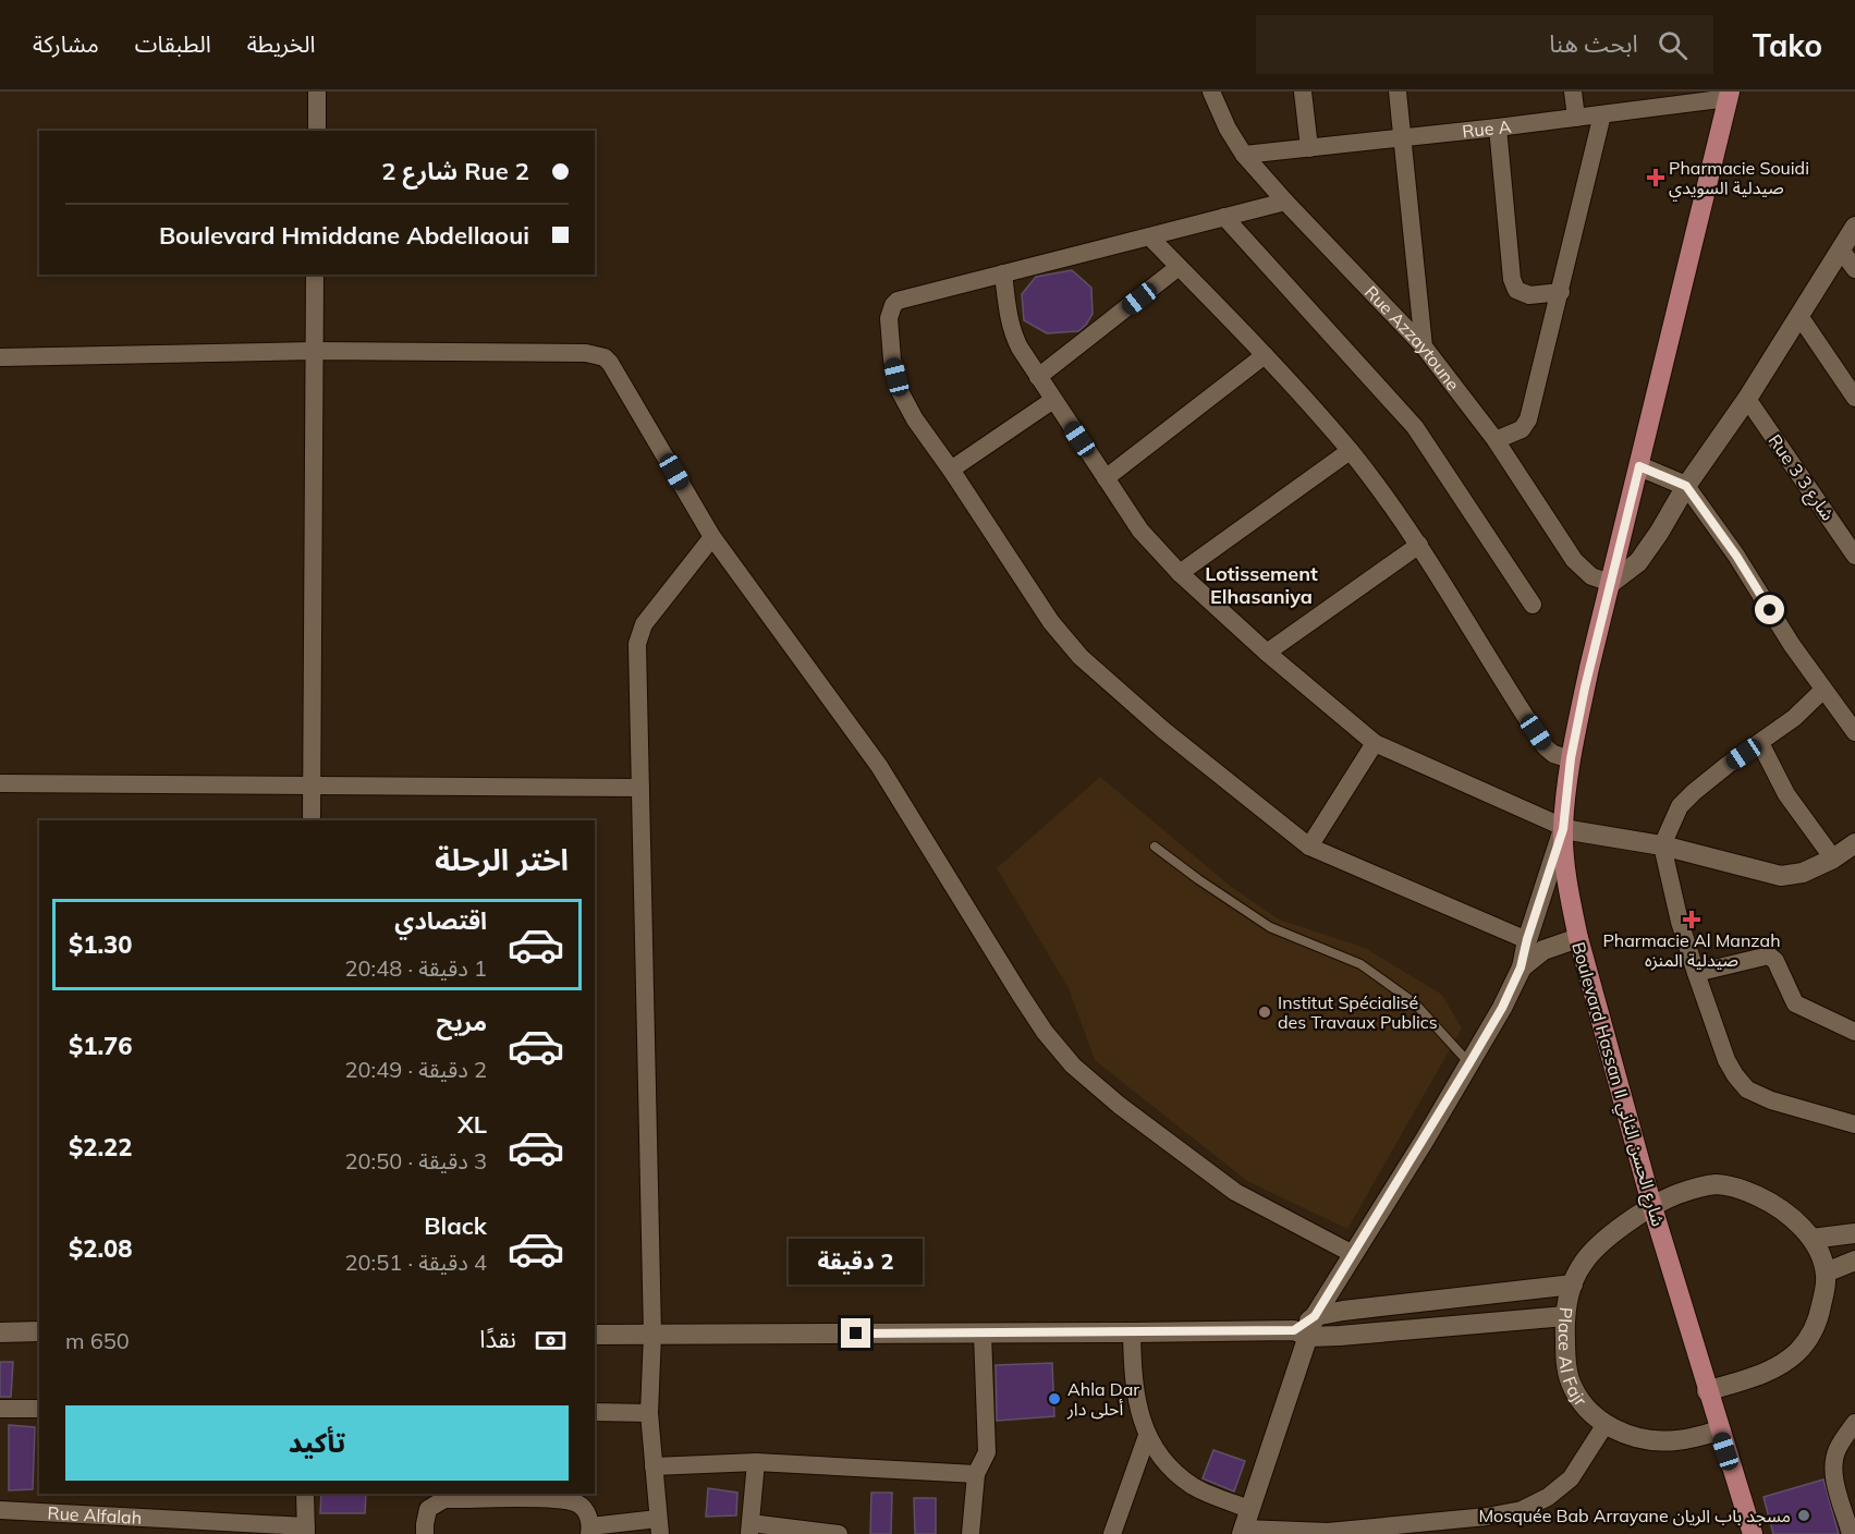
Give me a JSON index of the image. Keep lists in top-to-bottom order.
{
  "streets": {
    "main road": ["Boulevard Hassan II شارع الحسن الثاني"],
    "street": [
      "Rue A",
      "Rue Azzaytoune",
      "Rue 3 شارع 3",
      "Place Al Fajr",
      "Rue Alfalah"
    ]
  },
  "crossings": [
    ["Rue A", "Rue Azzaytoune"],
    ["Rue A", "Boulevard Hassan II شارع الحسن الثاني"],
    ["Rue Azzaytoune", "Boulevard Hassan II شارع الحسن الثاني"],
    ["Boulevard Hassan II شارع الحسن الثاني", "Place Al Fajr"]
  ],
  "districts": ["Lotissement Elhasaniya"],
  "places": {
    "health": ["Pharmacie Souidi صيدلية السويدي", "Pharmacie Al Manzah صيدلية المنزه"],
    "other": ["Institut Spécialisé des Travaux Publics", "Ahla Dar أحلى دار", "Mosquée Bab Arrayane مسجد باب الريان"]
  },
  "page": {
    "header": "Tako",
    "search": "ابحث هنا",
    "nav": ["الخريطة", "الطبقات", "مشاركة"],
    "banner": ["Rue 2 شارع 2", "Boulevard Hmiddane Abdellaoui"],
    "heading": "اختر الرحلة",
    "list": [
      {
        "name": "اقتصادي",
        "note": "1 دقيقة · 20:48",
        "value": "$1.30"
      },
      {
        "name": "مريح",
        "note": "2 دقيقة · 20:49",
        "value": "$1.76"
      },
      {
        "name": "XL",
        "note": "3 دقيقة · 20:50",
        "value": "$2.22"
      },
      {
        "name": "Black",
        "note": "4 دقيقة · 20:51",
        "value": "$2.08"
      }
    ],
    "bubble": "2 دقيقة",
    "pay": ["نقدًا", "650 m"],
    "buttons": "تأكيد"
  }
}
